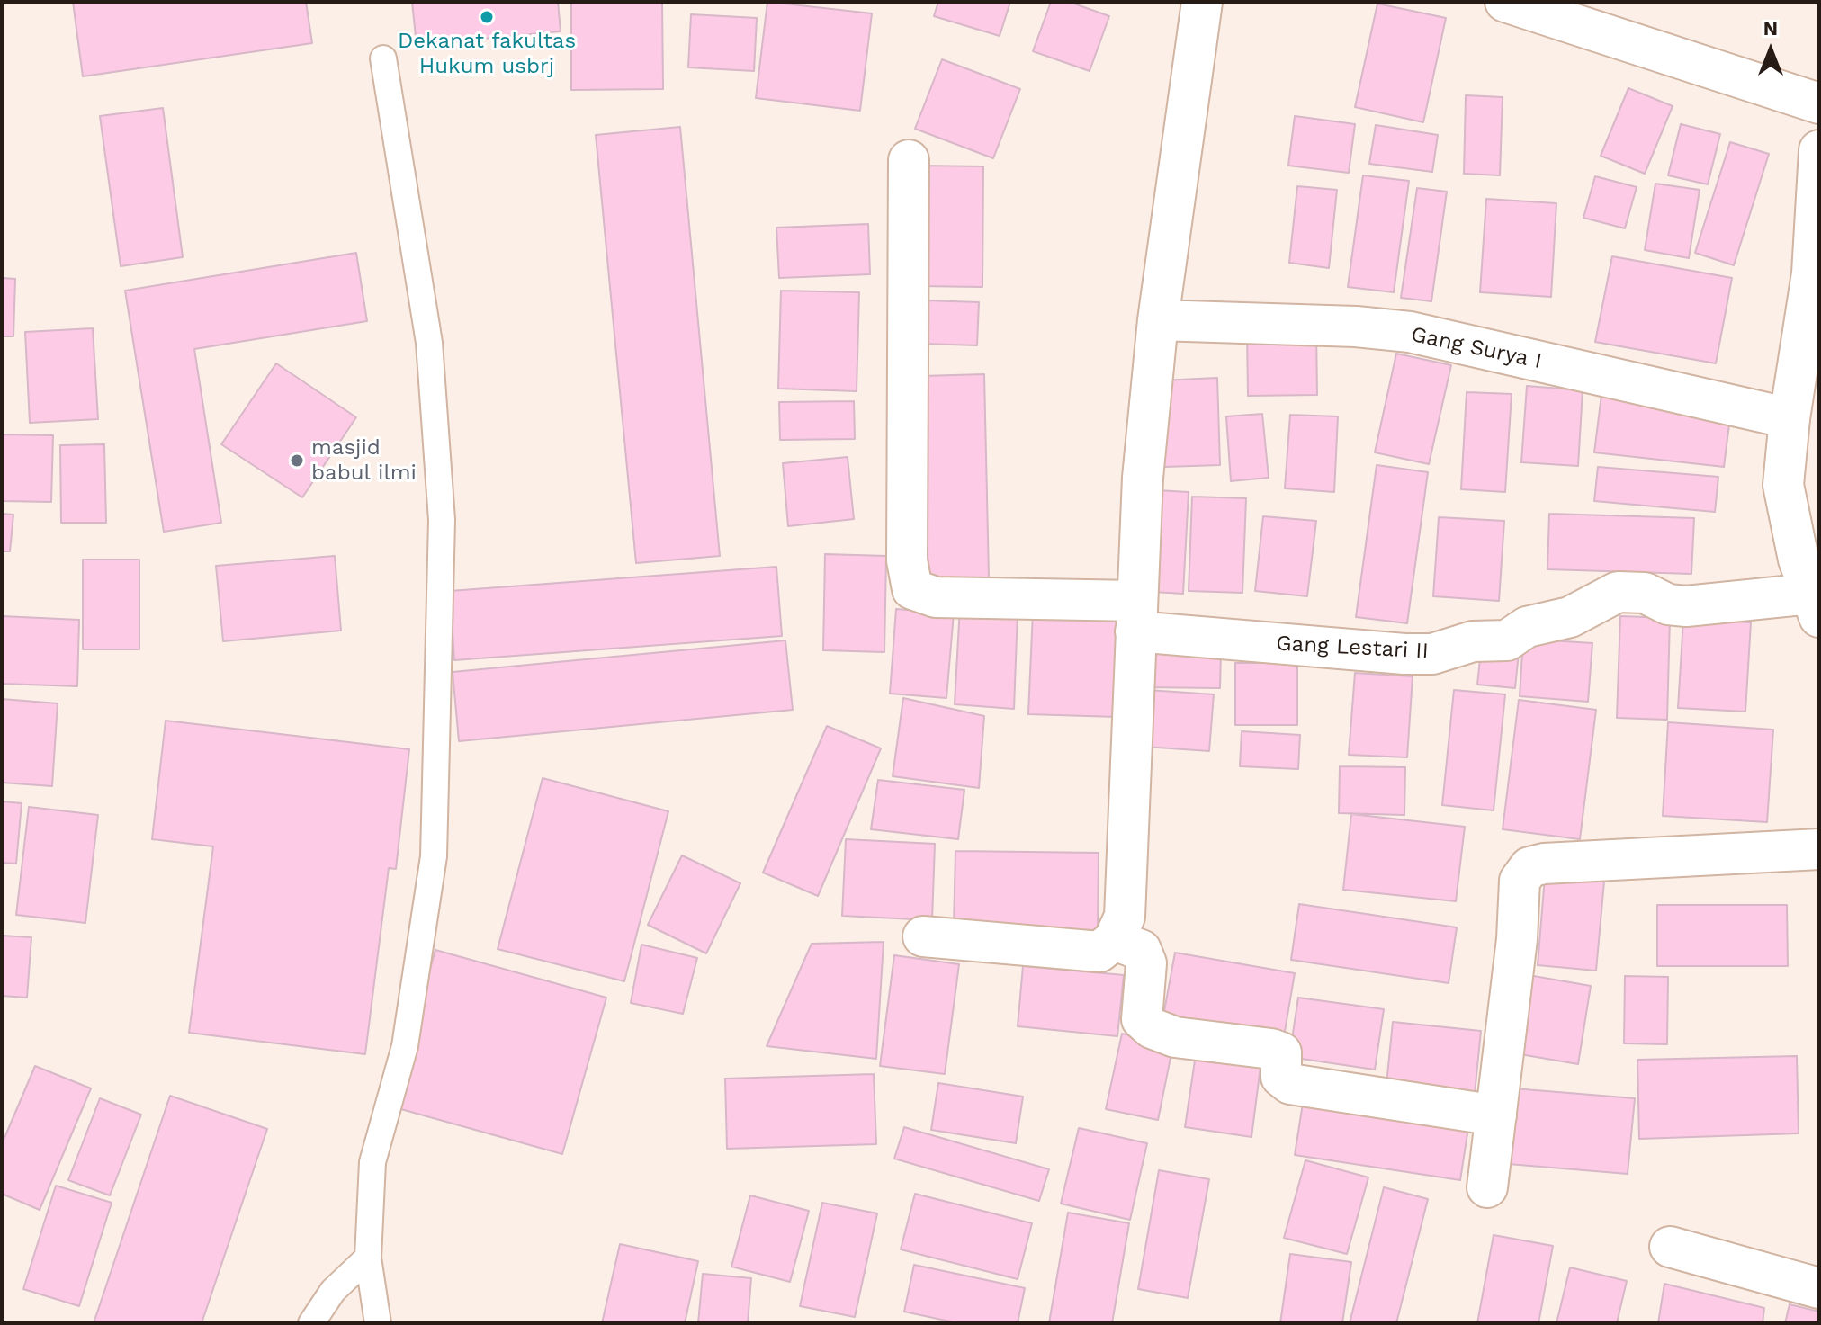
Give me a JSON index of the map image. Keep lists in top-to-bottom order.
{
  "streets": {
    "street": ["Gang Surya I", "Gang Lestari II"]
  },
  "places": ["Dekanat fakultas Hukum usbrj", "masjid babul ilmi"],
  "north": "top"
}
